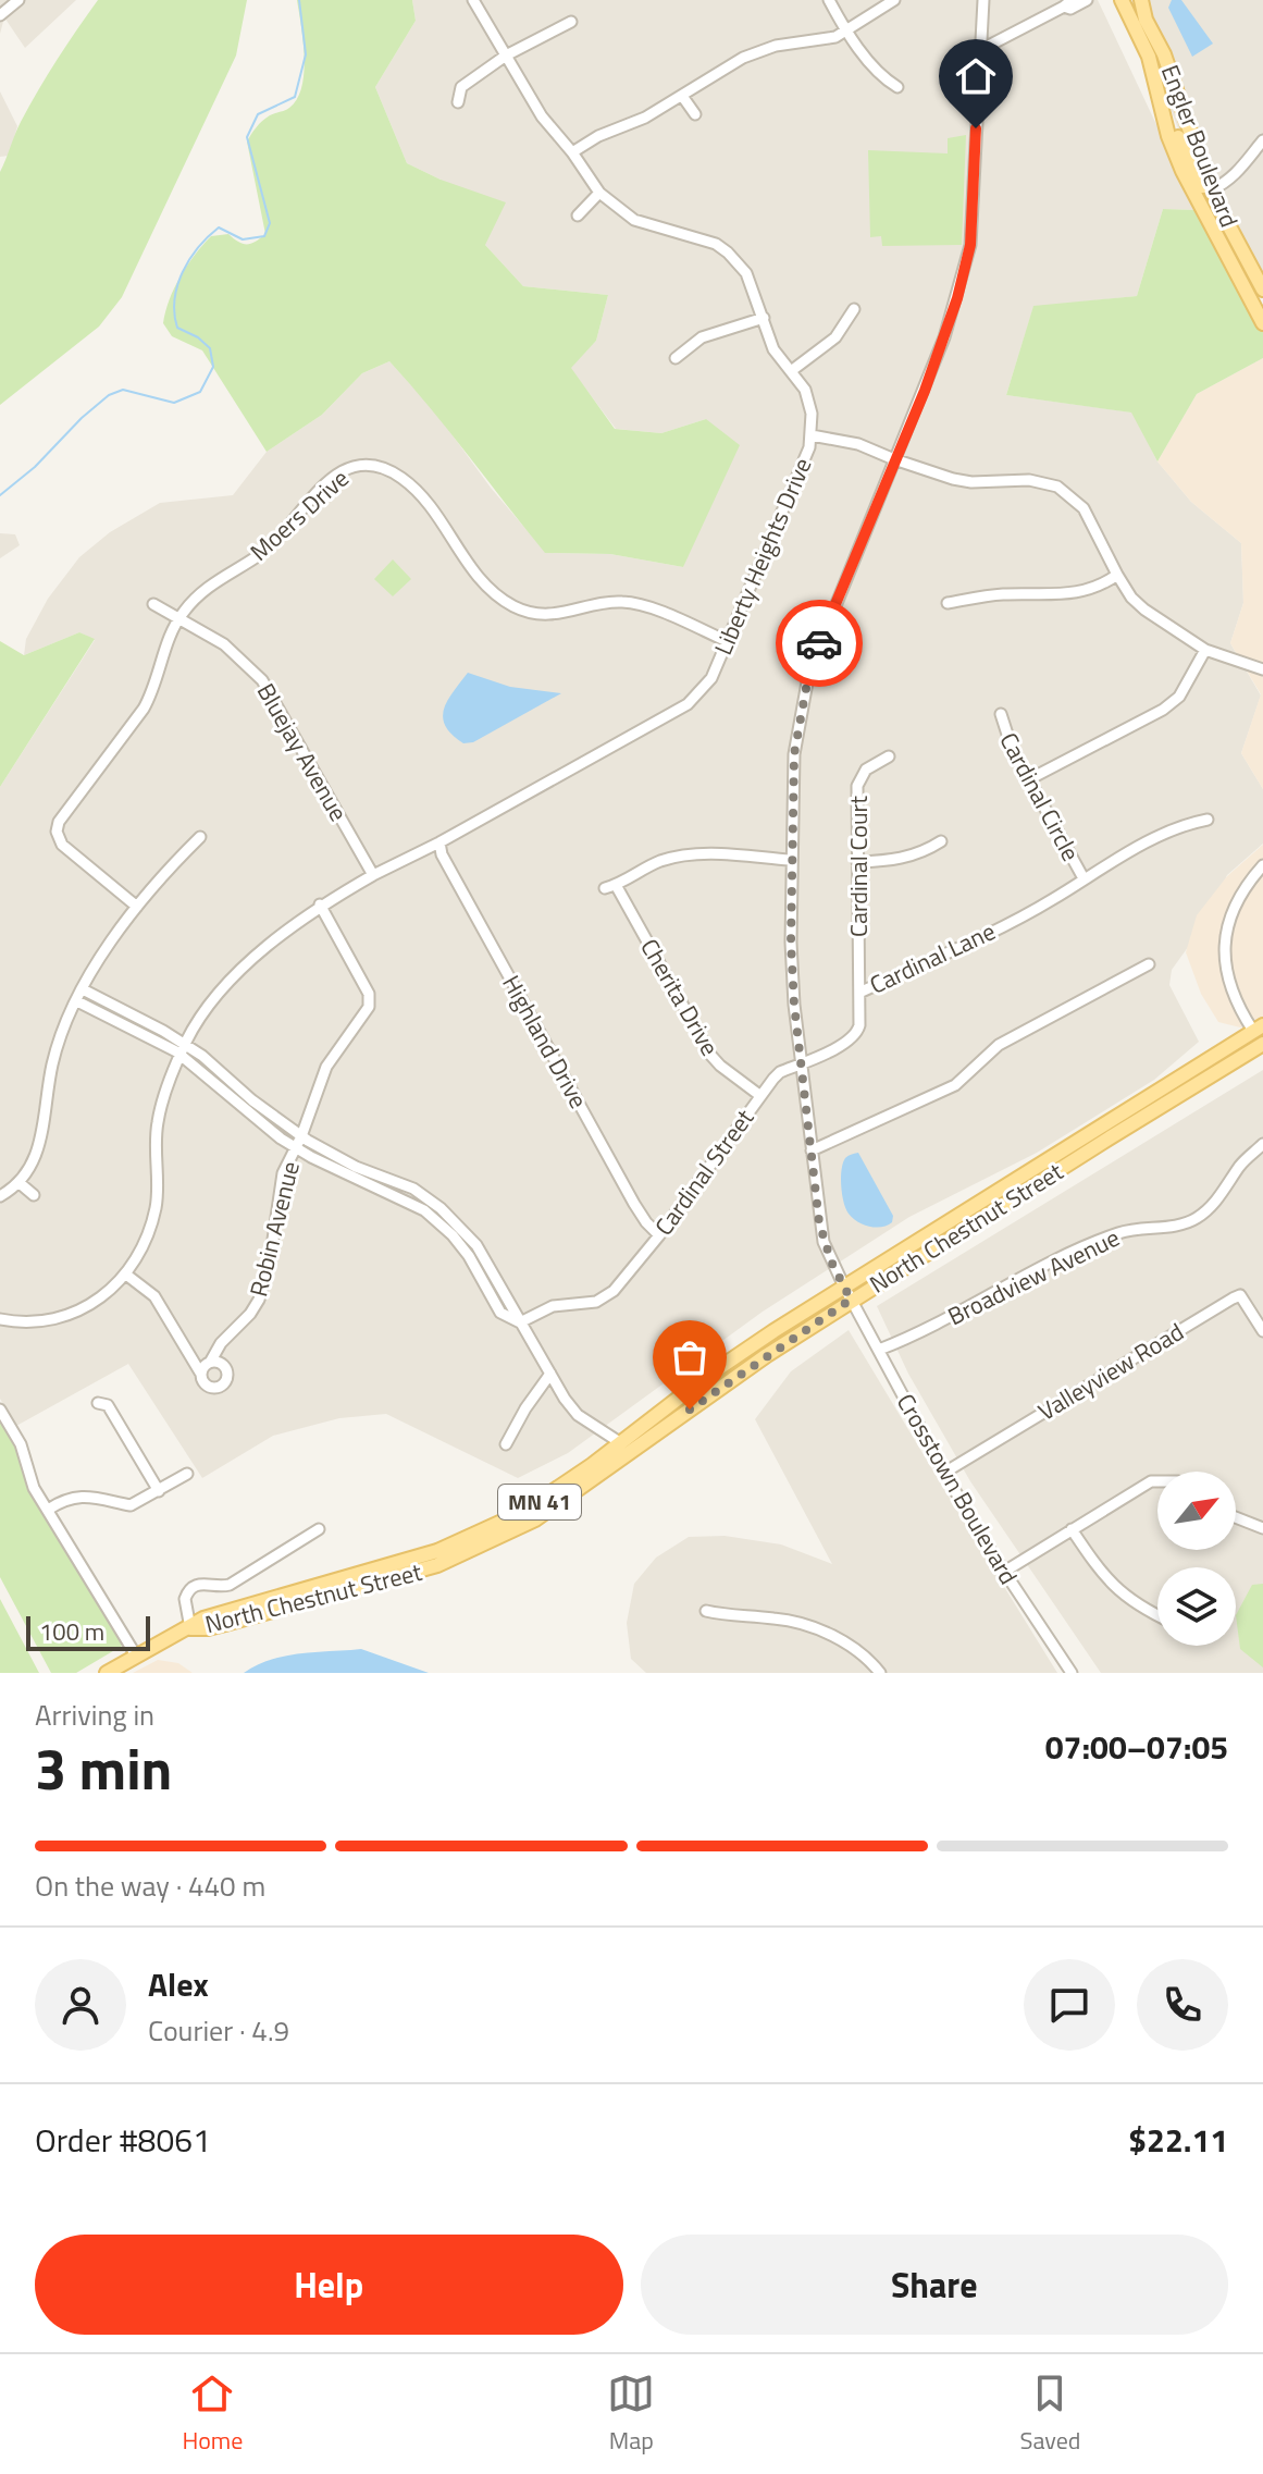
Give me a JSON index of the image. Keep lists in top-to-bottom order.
{
  "streets": {
    "main road": ["Engler Boulevard", "North Chestnut Street", "MN 41"],
    "street": [
      "Moers Drive",
      "Liberty Heights Drive",
      "Bluejay Avenue",
      "Cardinal Circle",
      "Cardinal Court",
      "Cardinal Lane",
      "Cherita Drive",
      "Highland Drive",
      "Cardinal Street",
      "Robin Avenue",
      "Broadview Avenue",
      "Valleyview Road",
      "Crosstown Boulevard"
    ]
  },
  "crossings": [
    ["Moers Drive", "Liberty Heights Drive"],
    ["Moers Drive", "Bluejay Avenue"],
    ["Liberty Heights Drive", "Highland Drive"],
    ["Cardinal Circle", "Cardinal Lane"],
    ["Cardinal Court", "Cardinal Lane"],
    ["Cardinal Lane", "Cardinal Street"],
    ["Cardinal Lane", "Crosstown Boulevard"],
    ["Cherita Drive", "Cardinal Street"],
    ["Cherita Drive", "Crosstown Boulevard"],
    ["Highland Drive", "Cardinal Street"],
    ["Cardinal Street", "Crosstown Boulevard"],
    ["North Chestnut Street", "Crosstown Boulevard"],
    ["North Chestnut Street", "MN 41"],
    ["Broadview Avenue", "Crosstown Boulevard"],
    ["Valleyview Road", "Crosstown Boulevard"]
  ],
  "scale_bar": "100 m",
  "north": "top right",
  "page": {
    "scale": "100 m",
    "heading": ["3 min", "Arriving in", "07:00–07:05"],
    "panel": [
      "Alex",
      "Courier · 4.9",
      "Order #8061",
      "$22.11"
    ],
    "bar": "On the way · 440 m",
    "buttons": ["Help", "Share"],
    "tabs": ["Home", "Map", "Saved"]
  }
}
